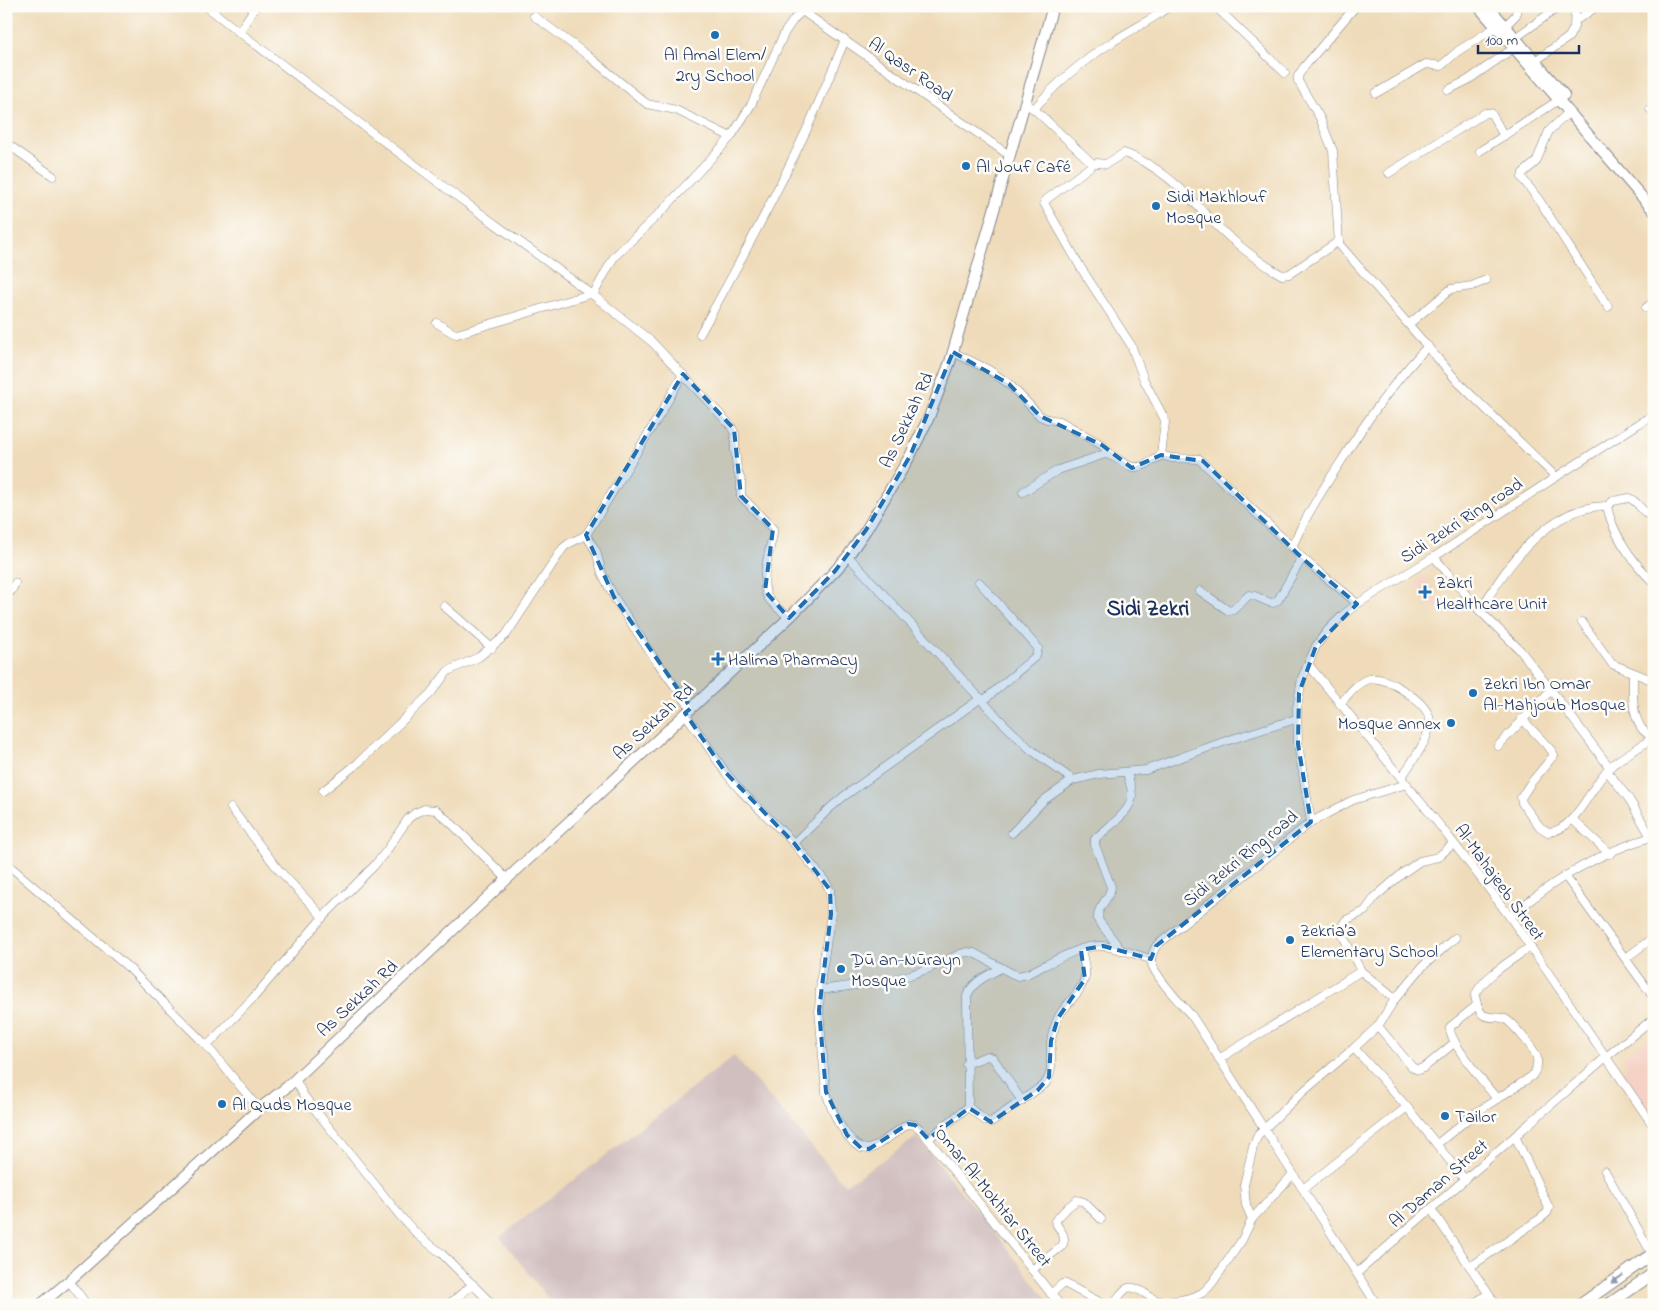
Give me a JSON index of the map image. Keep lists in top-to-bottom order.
{
  "streets": {
    "main road": ["As Sekkah Rd"],
    "street": [
      "Al Qasr Road",
      "Sidi Zekri Ring road",
      "Al-Mahajeeb Street",
      "Al Daman Street",
      "‘Omar Al-Mokhtar Street"
    ]
  },
  "crossings": [
    ["Al Qasr Road", "As Sekkah Rd"],
    ["As Sekkah Rd", "‘Omar Al-Mokhtar Street"],
    ["Sidi Zekri Ring road", "Al-Mahajeeb Street"],
    ["Al-Mahajeeb Street", "Al Daman Street"]
  ],
  "districts": ["Sidi Zekri"],
  "places": {
    "other": [
      "Al Amal Elem/ 2ry School",
      "Al Jouf Café",
      "Sidi Makhlouf Mosque",
      "Zekri Ibn Omar Al-Mahjoub Mosque",
      "Mosque annex",
      "Zekria’a Elementary School",
      "Ḏū an-Nūrayn Mosque",
      "Al Quds Mosque",
      "Tailor"
    ],
    "health": ["Zakri Healthcare Unit", "Halima Pharmacy"]
  },
  "scale_bar": "100 m"
}
